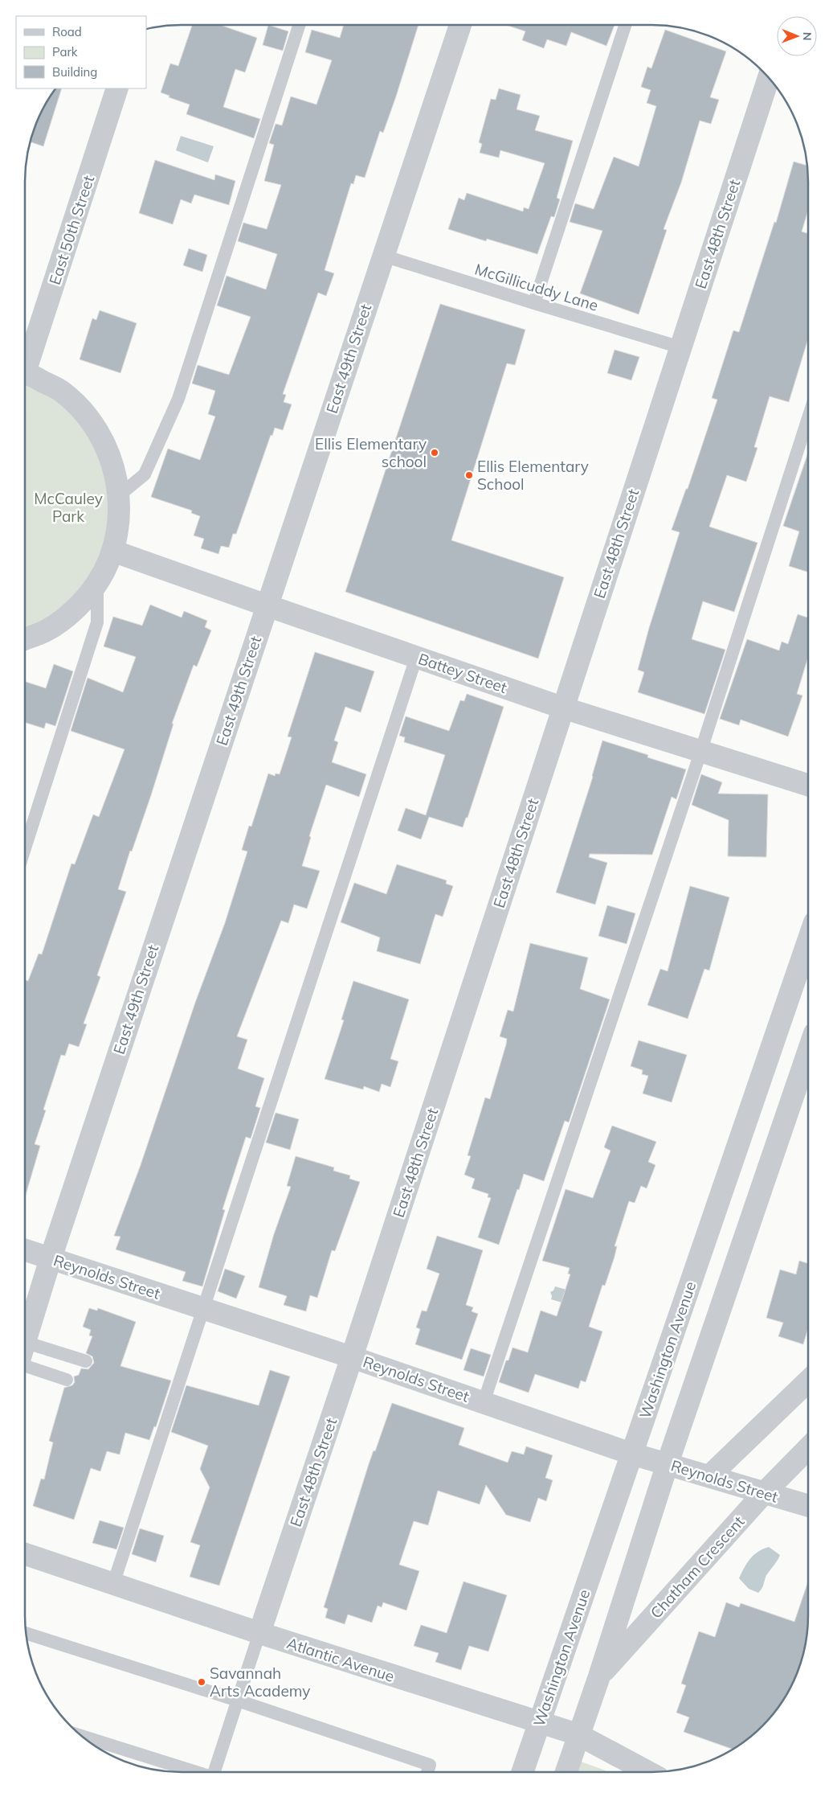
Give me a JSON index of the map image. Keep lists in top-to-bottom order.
{
  "streets": {
    "street": [
      "East 50th Street",
      "East 48th Street",
      "East 49th Street",
      "Battey Street",
      "Reynolds Street",
      "Washington Avenue",
      "Chatham Crescent",
      "Atlantic Avenue"
    ],
    "lane": ["McGillicuddy Lane"]
  },
  "crossings": [
    ["East 48th Street", "McGillicuddy Lane"],
    ["East 48th Street", "Battey Street"],
    ["East 48th Street", "Reynolds Street"],
    ["East 48th Street", "Atlantic Avenue"],
    ["McGillicuddy Lane", "East 49th Street"],
    ["East 49th Street", "Battey Street"],
    ["East 49th Street", "Reynolds Street"],
    ["Reynolds Street", "Washington Avenue"],
    ["Reynolds Street", "Chatham Crescent"],
    ["Washington Avenue", "Atlantic Avenue"]
  ],
  "parks": ["McCauley Park"],
  "places": ["Ellis Elementary school", "Ellis Elementary School", "Savannah Arts Academy"],
  "legend": ["Road", "Park", "Building"],
  "north": "right"
}
